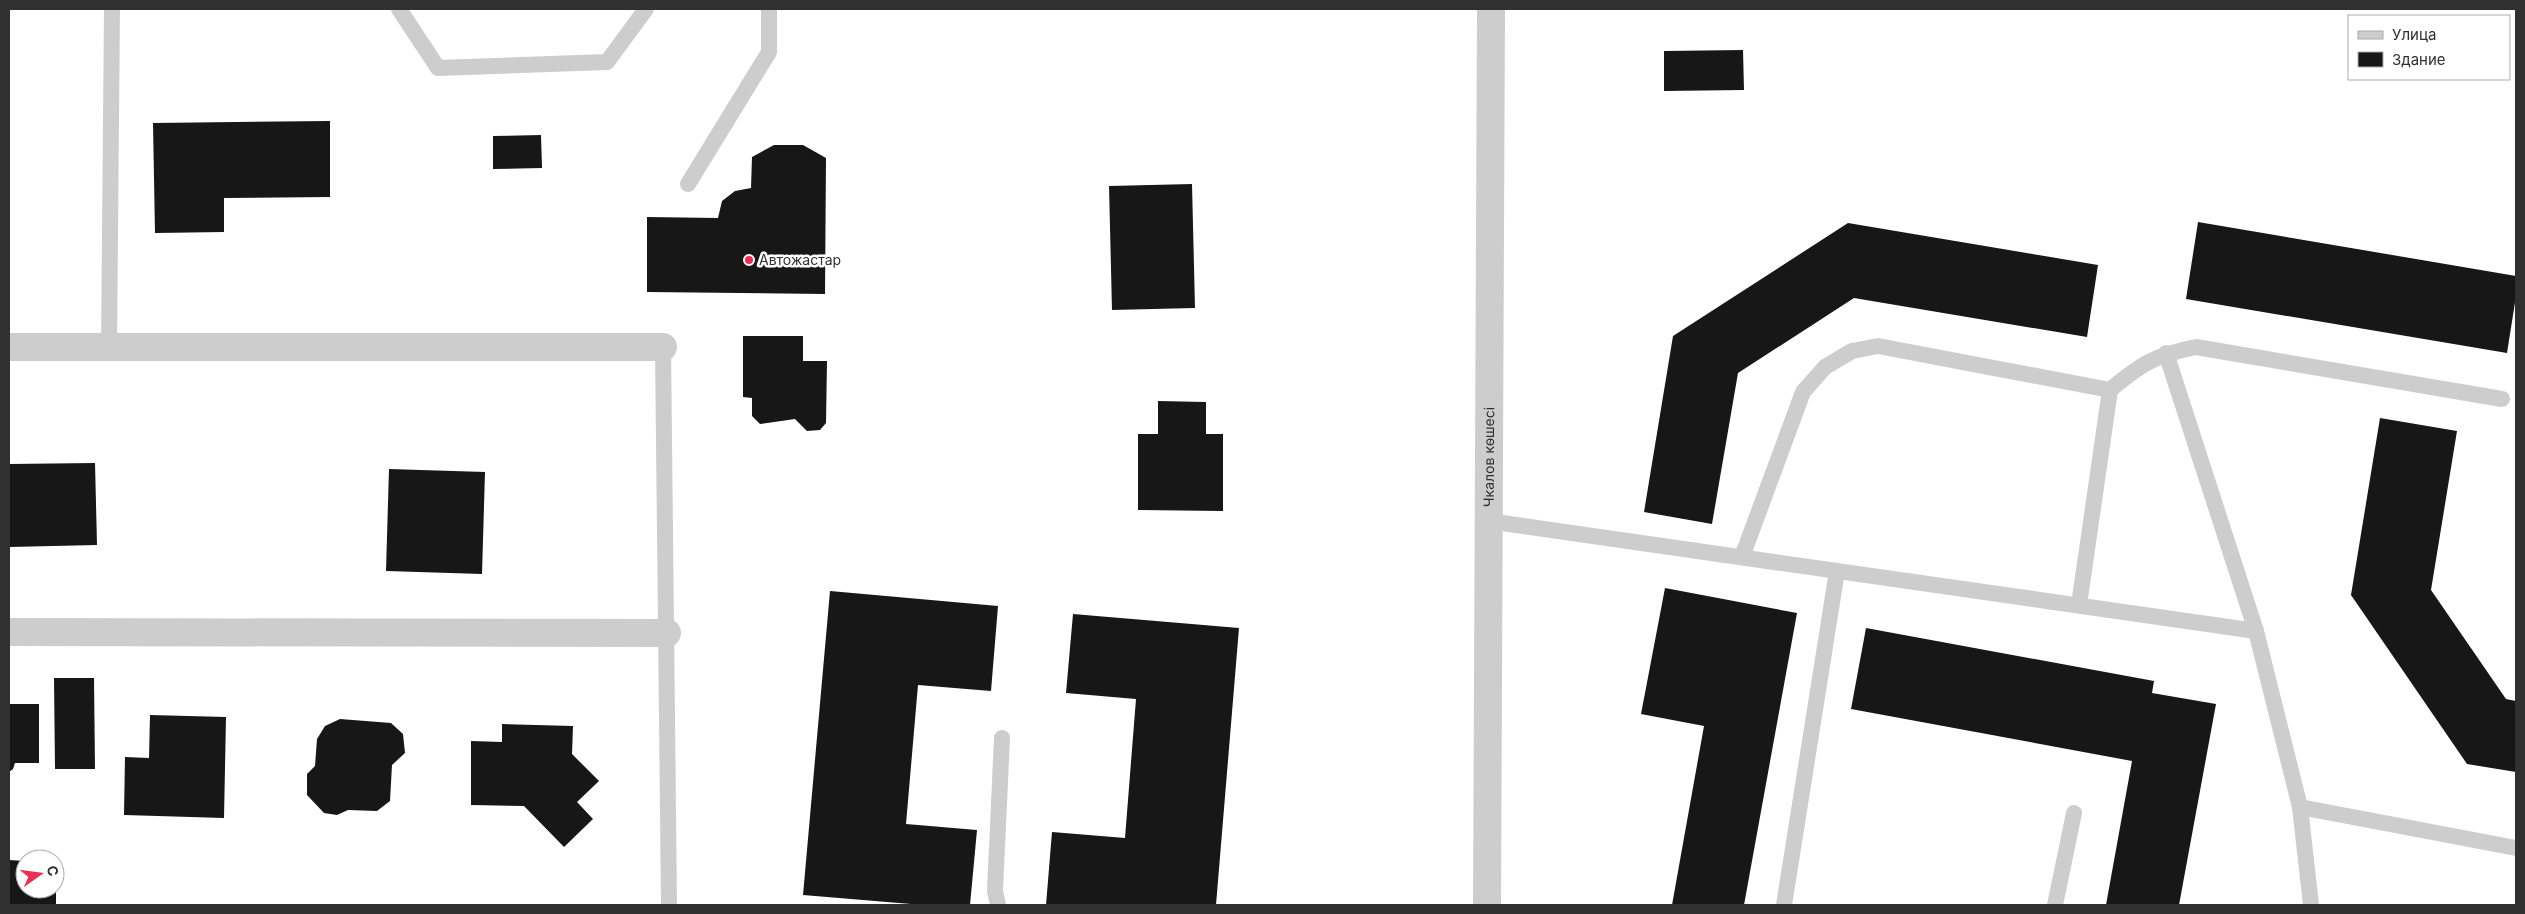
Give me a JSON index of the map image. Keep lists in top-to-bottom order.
{
  "streets": {
    "street": ["Чкалов көшесі"]
  },
  "places": ["Автожастар"],
  "legend": ["Улица", "Здание"],
  "north": "right"
}
